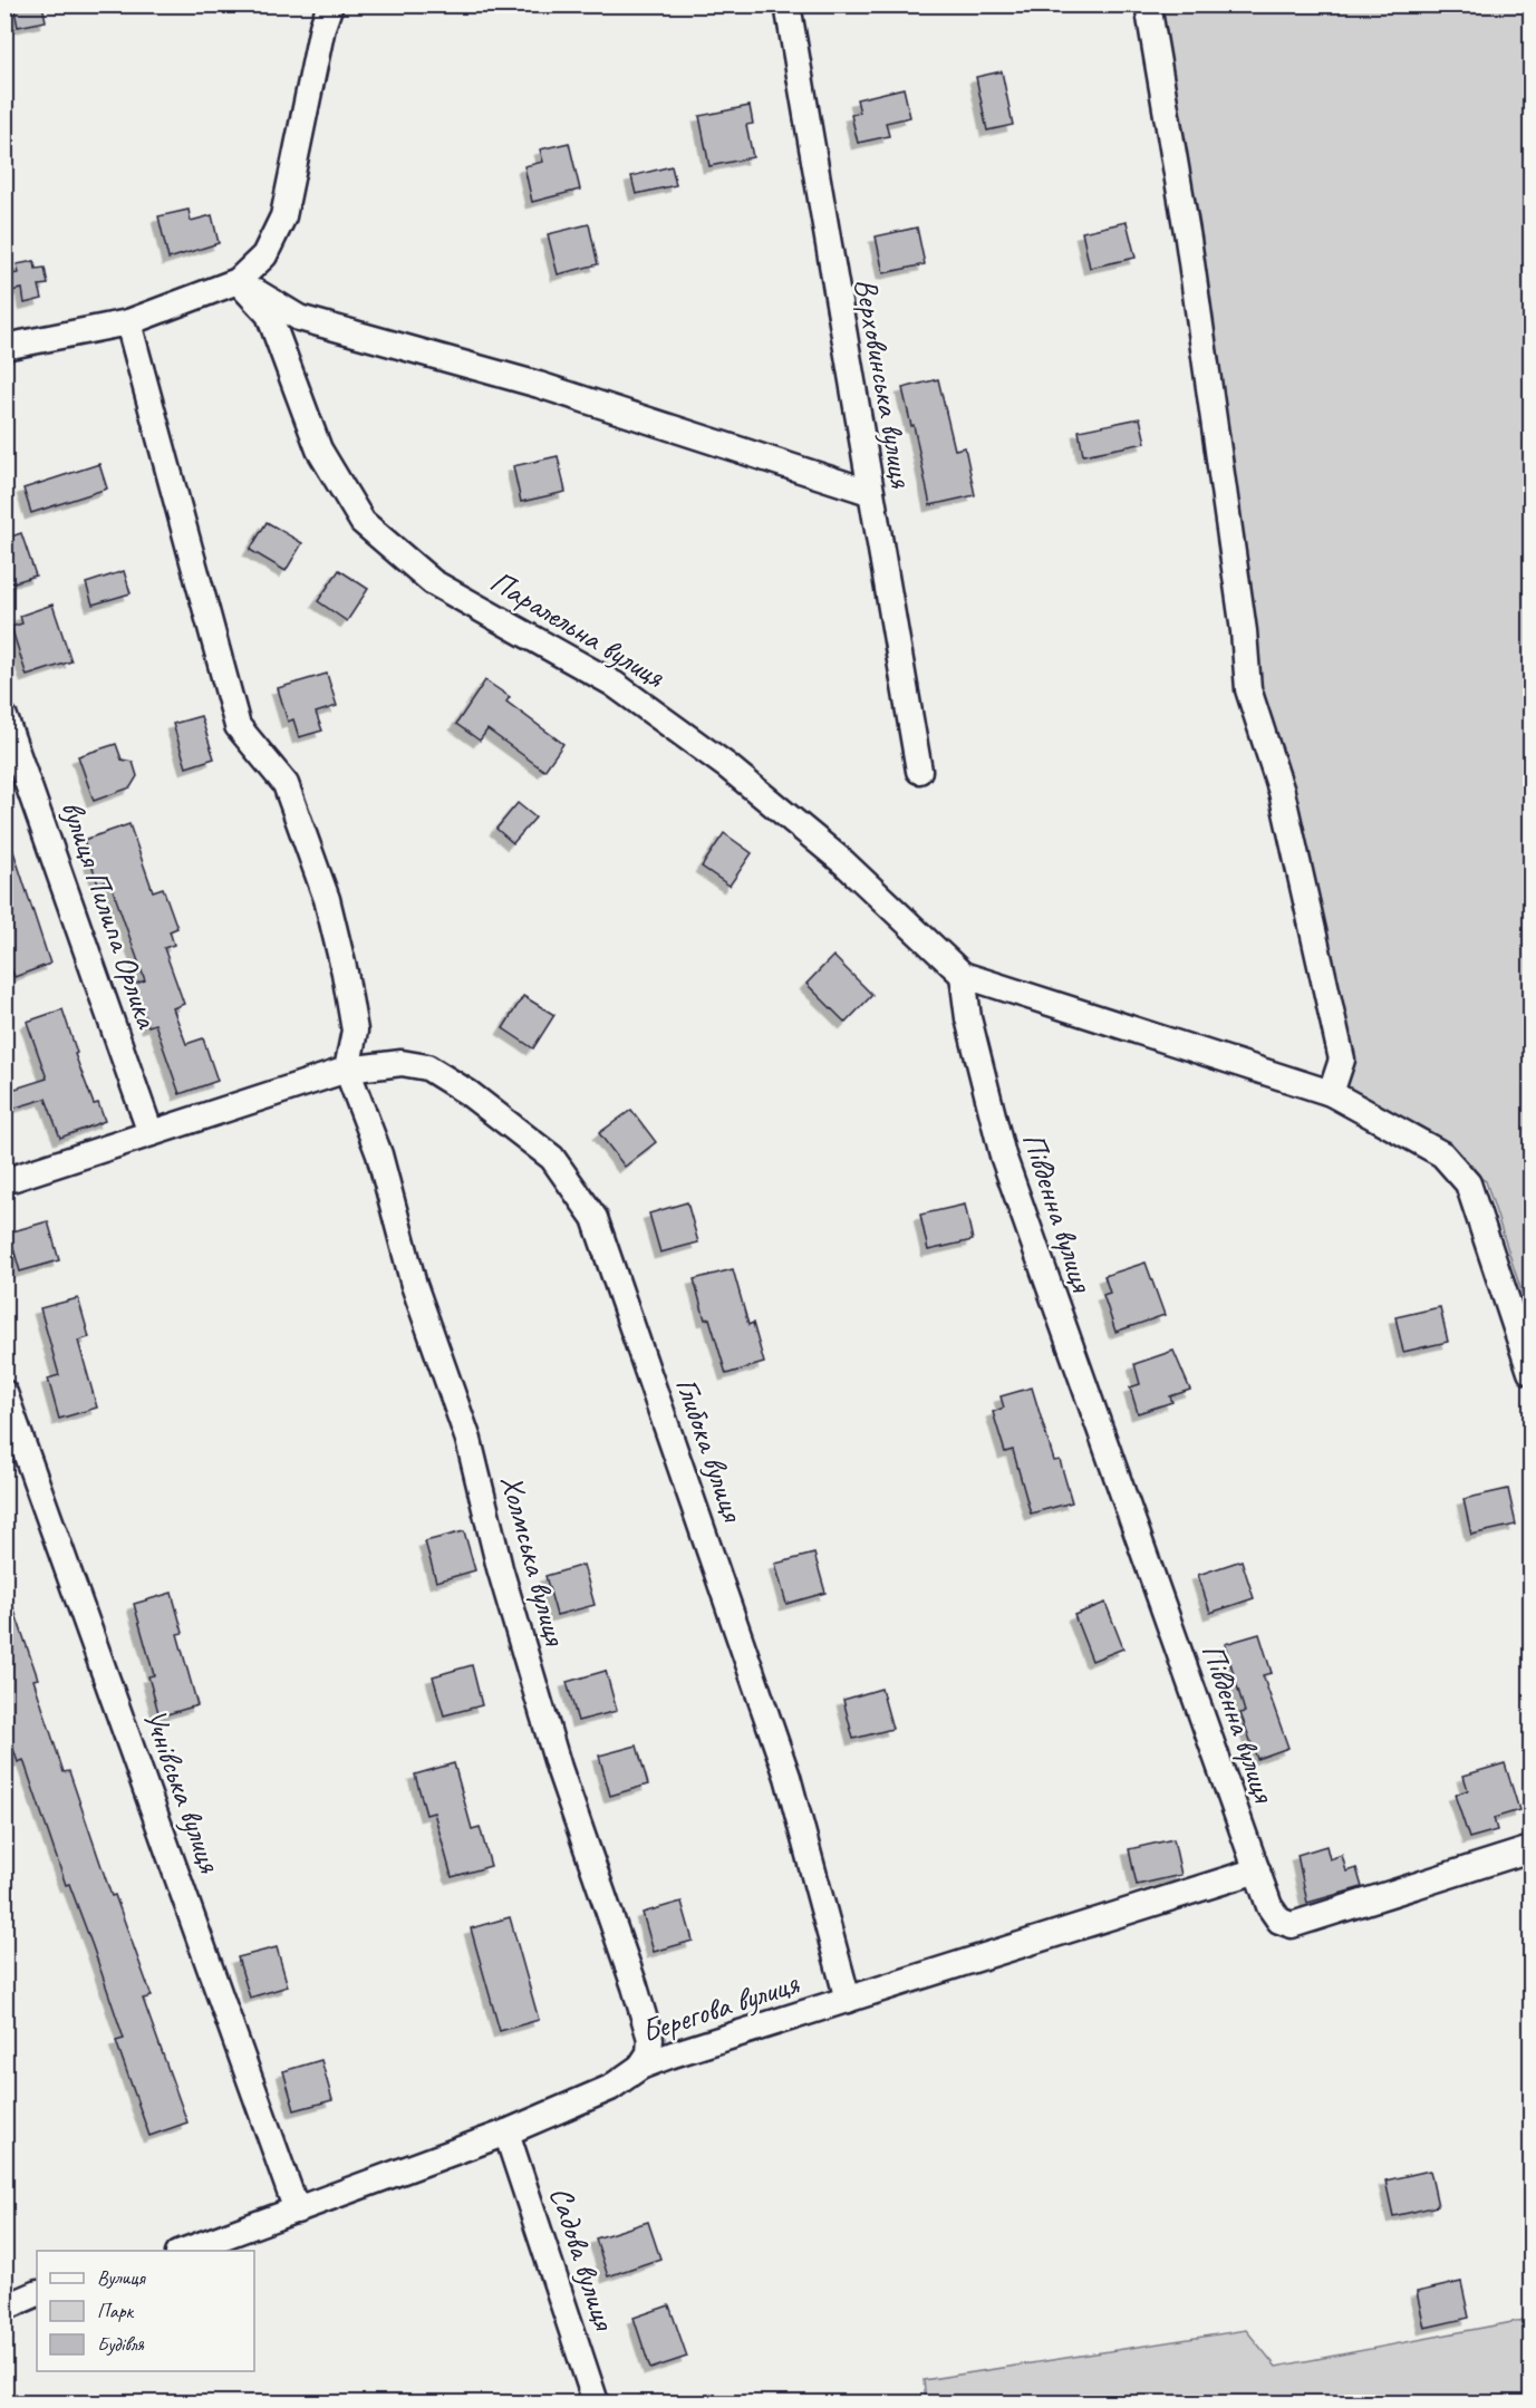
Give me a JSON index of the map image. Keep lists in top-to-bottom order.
{
  "streets": {
    "street": [
      "Верховинська вулиця",
      "Паралельна вулиця",
      "вулиця Пилипа Орлика",
      "Південна вулиця",
      "Глибока вулиця",
      "Холмська вулиця",
      "Учнівська вулиця",
      "Берегова вулиця",
      "Садова вулиця"
    ]
  },
  "crossings": [
    ["Паралельна вулиця", "Південна вулиця"],
    ["вулиця Пилипа Орлика", "Глибока вулиця"],
    ["Південна вулиця", "Берегова вулиця"],
    ["Глибока вулиця", "Холмська вулиця"],
    ["Глибока вулиця", "Берегова вулиця"],
    ["Холмська вулиця", "Берегова вулиця"],
    ["Учнівська вулиця", "Берегова вулиця"],
    ["Берегова вулиця", "Садова вулиця"]
  ],
  "legend": ["Вулиця", "Парк", "Будівля"]
}
